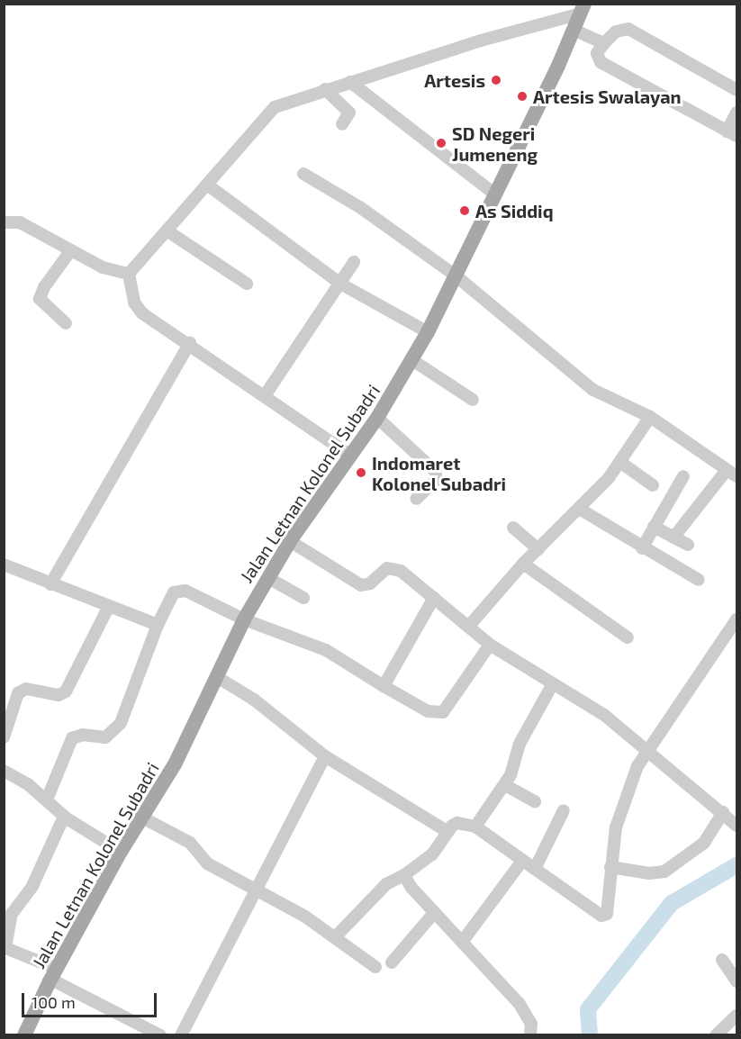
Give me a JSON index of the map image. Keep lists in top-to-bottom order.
{
  "streets": {
    "main road": ["Jalan Letnan Kolonel Subadri"]
  },
  "places": [
    "Artesis",
    "Artesis Swalayan",
    "SD Negeri Jumeneng",
    "As Siddiq",
    "Indomaret Kolonel Subadri"
  ],
  "scale_bar": "100 m"
}
